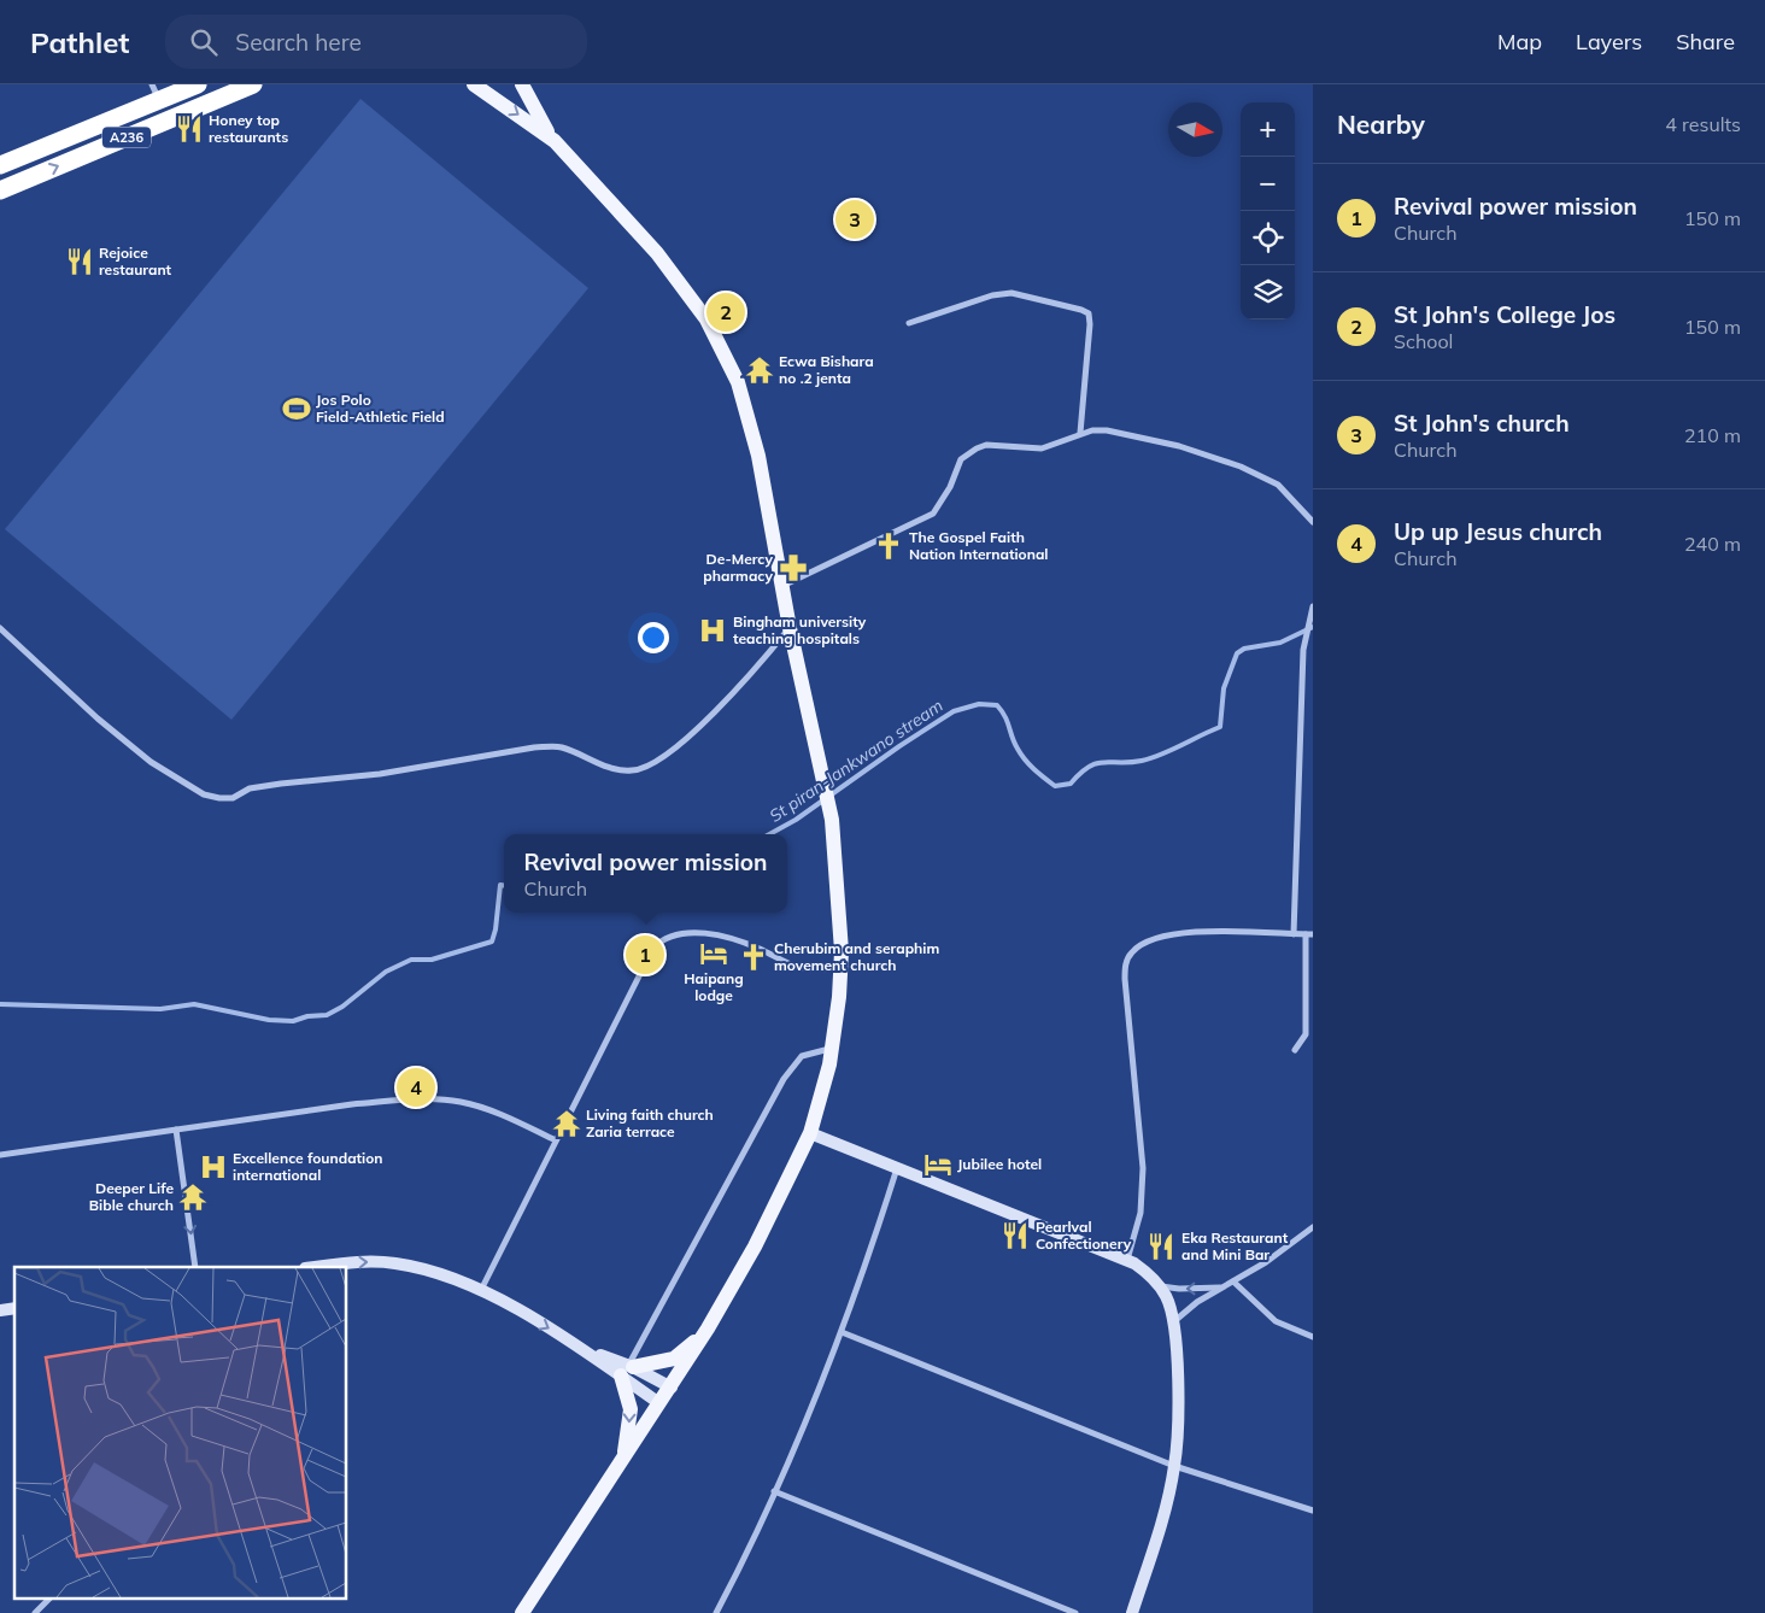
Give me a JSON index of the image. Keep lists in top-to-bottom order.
{
  "streets": {
    "highway": ["A236"]
  },
  "water": ["St piran-Jankwano stream"],
  "places": {
    "restaurant": [
      "Honey top restaurants",
      "Rejoice restaurant",
      "Pearlval Confectionery",
      "Eka Restaurant and Mini Bar"
    ],
    "temple": ["Ecwa Bishara no .2 jenta", "Living faith church Zaria terrace", "Deeper Life Bible church"],
    "sports": ["Jos Polo Field-Athletic Field"],
    "church": ["The Gospel Faith Nation International", "Cherubim and seraphim movement church"],
    "pharmacy": ["De-Mercy pharmacy"],
    "hospital": ["Bingham university teaching hospitals", "Excellence foundation international"],
    "hotel": ["Haipang lodge", "Jubilee hotel"]
  },
  "north": "right",
  "page": {
    "header": "Pathlet",
    "search": "Search here",
    "nav": ["Map", "Layers", "Share"],
    "heading": ["Nearby", "4 results"],
    "map_buttons": ["+", "−"],
    "list": [
      {
        "mark": "1",
        "name": "Revival power mission",
        "note": "Church",
        "value": "150 m"
      },
      {
        "mark": "2",
        "name": "St John's College Jos",
        "note": "School",
        "value": "150 m"
      },
      {
        "mark": "3",
        "name": "St John's church",
        "note": "Church",
        "value": "210 m"
      },
      {
        "mark": "4",
        "name": "Up up Jesus church",
        "note": "Church",
        "value": "240 m"
      }
    ],
    "pins": [
      "3",
      "2",
      "1",
      "4"
    ],
    "popup": ["Revival power mission", "Church"]
  }
}
